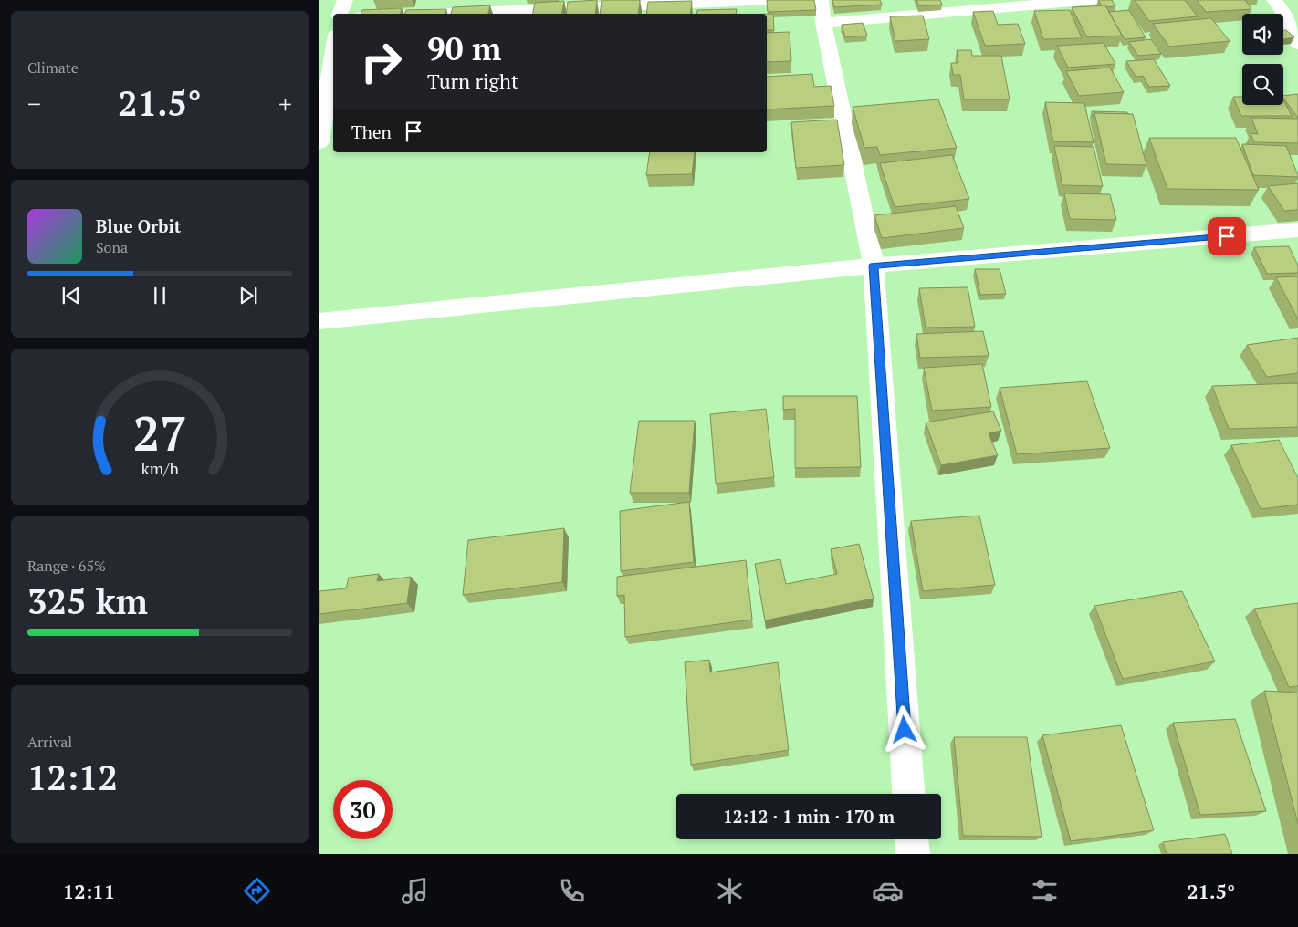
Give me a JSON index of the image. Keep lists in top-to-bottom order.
{
  "page": {
    "tile": [
      "Climate",
      ["Range · 65%", "325 km"],
      ["Arrival", "12:12"]
    ],
    "turn": ["90 m", "Turn right"],
    "heat": ["−", "21.5°", "+"],
    "then": "Then",
    "song": ["Blue Orbit", "Sona"],
    "limit": "30",
    "trip": "12:12 · 1 min · 170 m",
    "tabs": ["12:11", "21.5°"],
    "gauge": ["27", "km/h"]
  }
}
